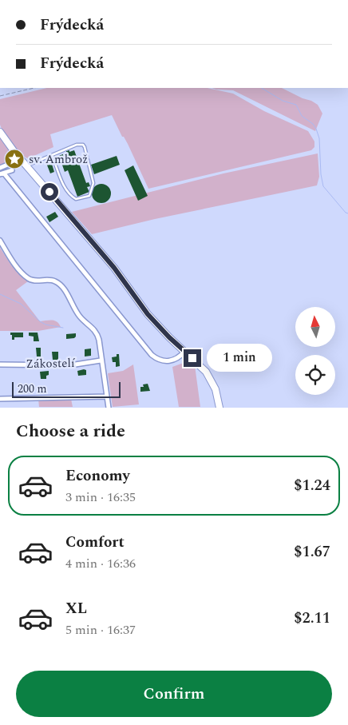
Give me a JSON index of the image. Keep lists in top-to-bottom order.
{
  "streets": {
    "street": ["Zákostelí"]
  },
  "places": {
    "place": ["sv. Ambrož"]
  },
  "scale_bar": "200 m",
  "north": "top",
  "page": {
    "banner": ["Frýdecká", "Frýdecká"],
    "bubble": "1 min",
    "scale": "200 m",
    "heading": "Choose a ride",
    "list": [
      {
        "name": "Economy",
        "note": "3 min · 16:35",
        "value": "$1.24"
      },
      {
        "name": "Comfort",
        "note": "4 min · 16:36",
        "value": "$1.67"
      },
      {
        "name": "XL",
        "note": "5 min · 16:37",
        "value": "$2.11"
      }
    ],
    "buttons": "Confirm"
  }
}
